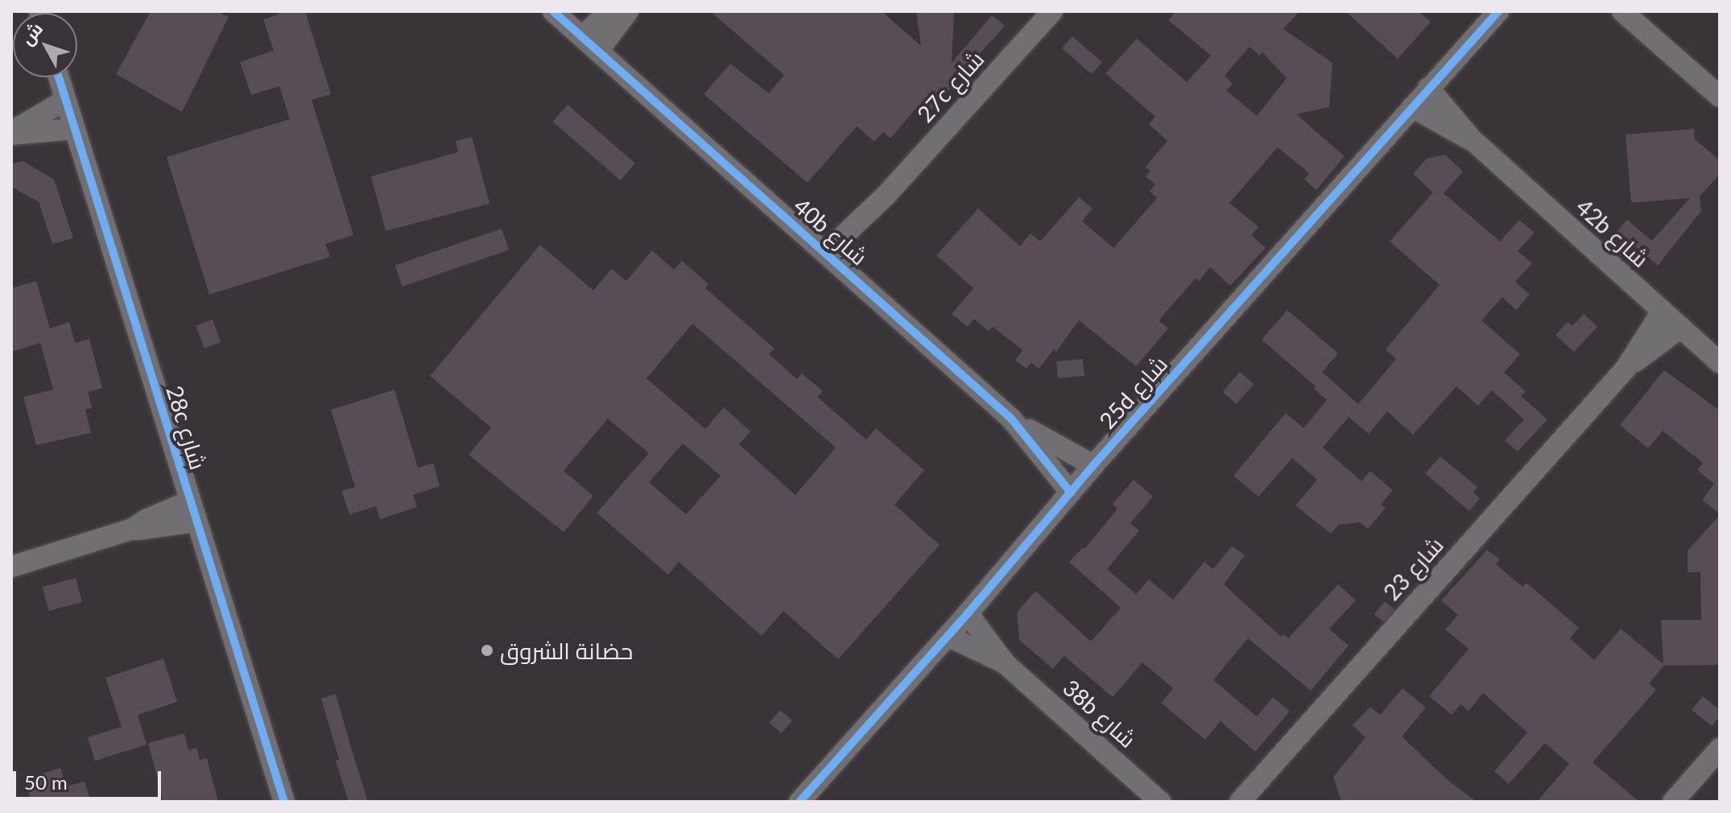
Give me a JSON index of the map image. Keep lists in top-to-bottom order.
{
  "streets": {
    "street": [
      "27c شارع",
      "40b شارع",
      "42b شارع",
      "25d شارع",
      "28c شارع",
      "شارع 23",
      "38b شارع"
    ]
  },
  "crossings": [
    ["27c شارع", "40b شارع"],
    ["40b شارع", "25d شارع"],
    ["42b شارع", "25d شارع"],
    ["42b شارع", "شارع 23"],
    ["25d شارع", "38b شارع"]
  ],
  "places": ["حضانة الشروق"],
  "scale_bar": "50 m",
  "north": "top left"
}
